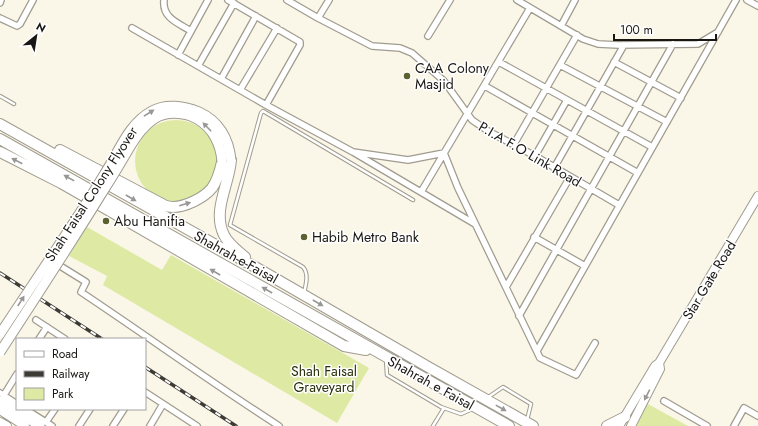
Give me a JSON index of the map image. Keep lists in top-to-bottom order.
{
  "streets": {
    "highway": ["Shahrah-e-Faisal", "Shahrah e Faisal"],
    "main road": ["Shah Faisal Colony Flyover"],
    "street": ["P.I.A F.O Link Road", "Star Gate Road"]
  },
  "crossings": [
    ["Shahrah-e-Faisal", "Shahrah e Faisal"]
  ],
  "parks": ["Shah Faisal Graveyard"],
  "places": ["CAA Colony Masjid", "Abu Hanifia", "Habib Metro Bank"],
  "legend": ["Road", "Railway", "Park"],
  "scale_bar": "100 m",
  "north": "top right"
}
